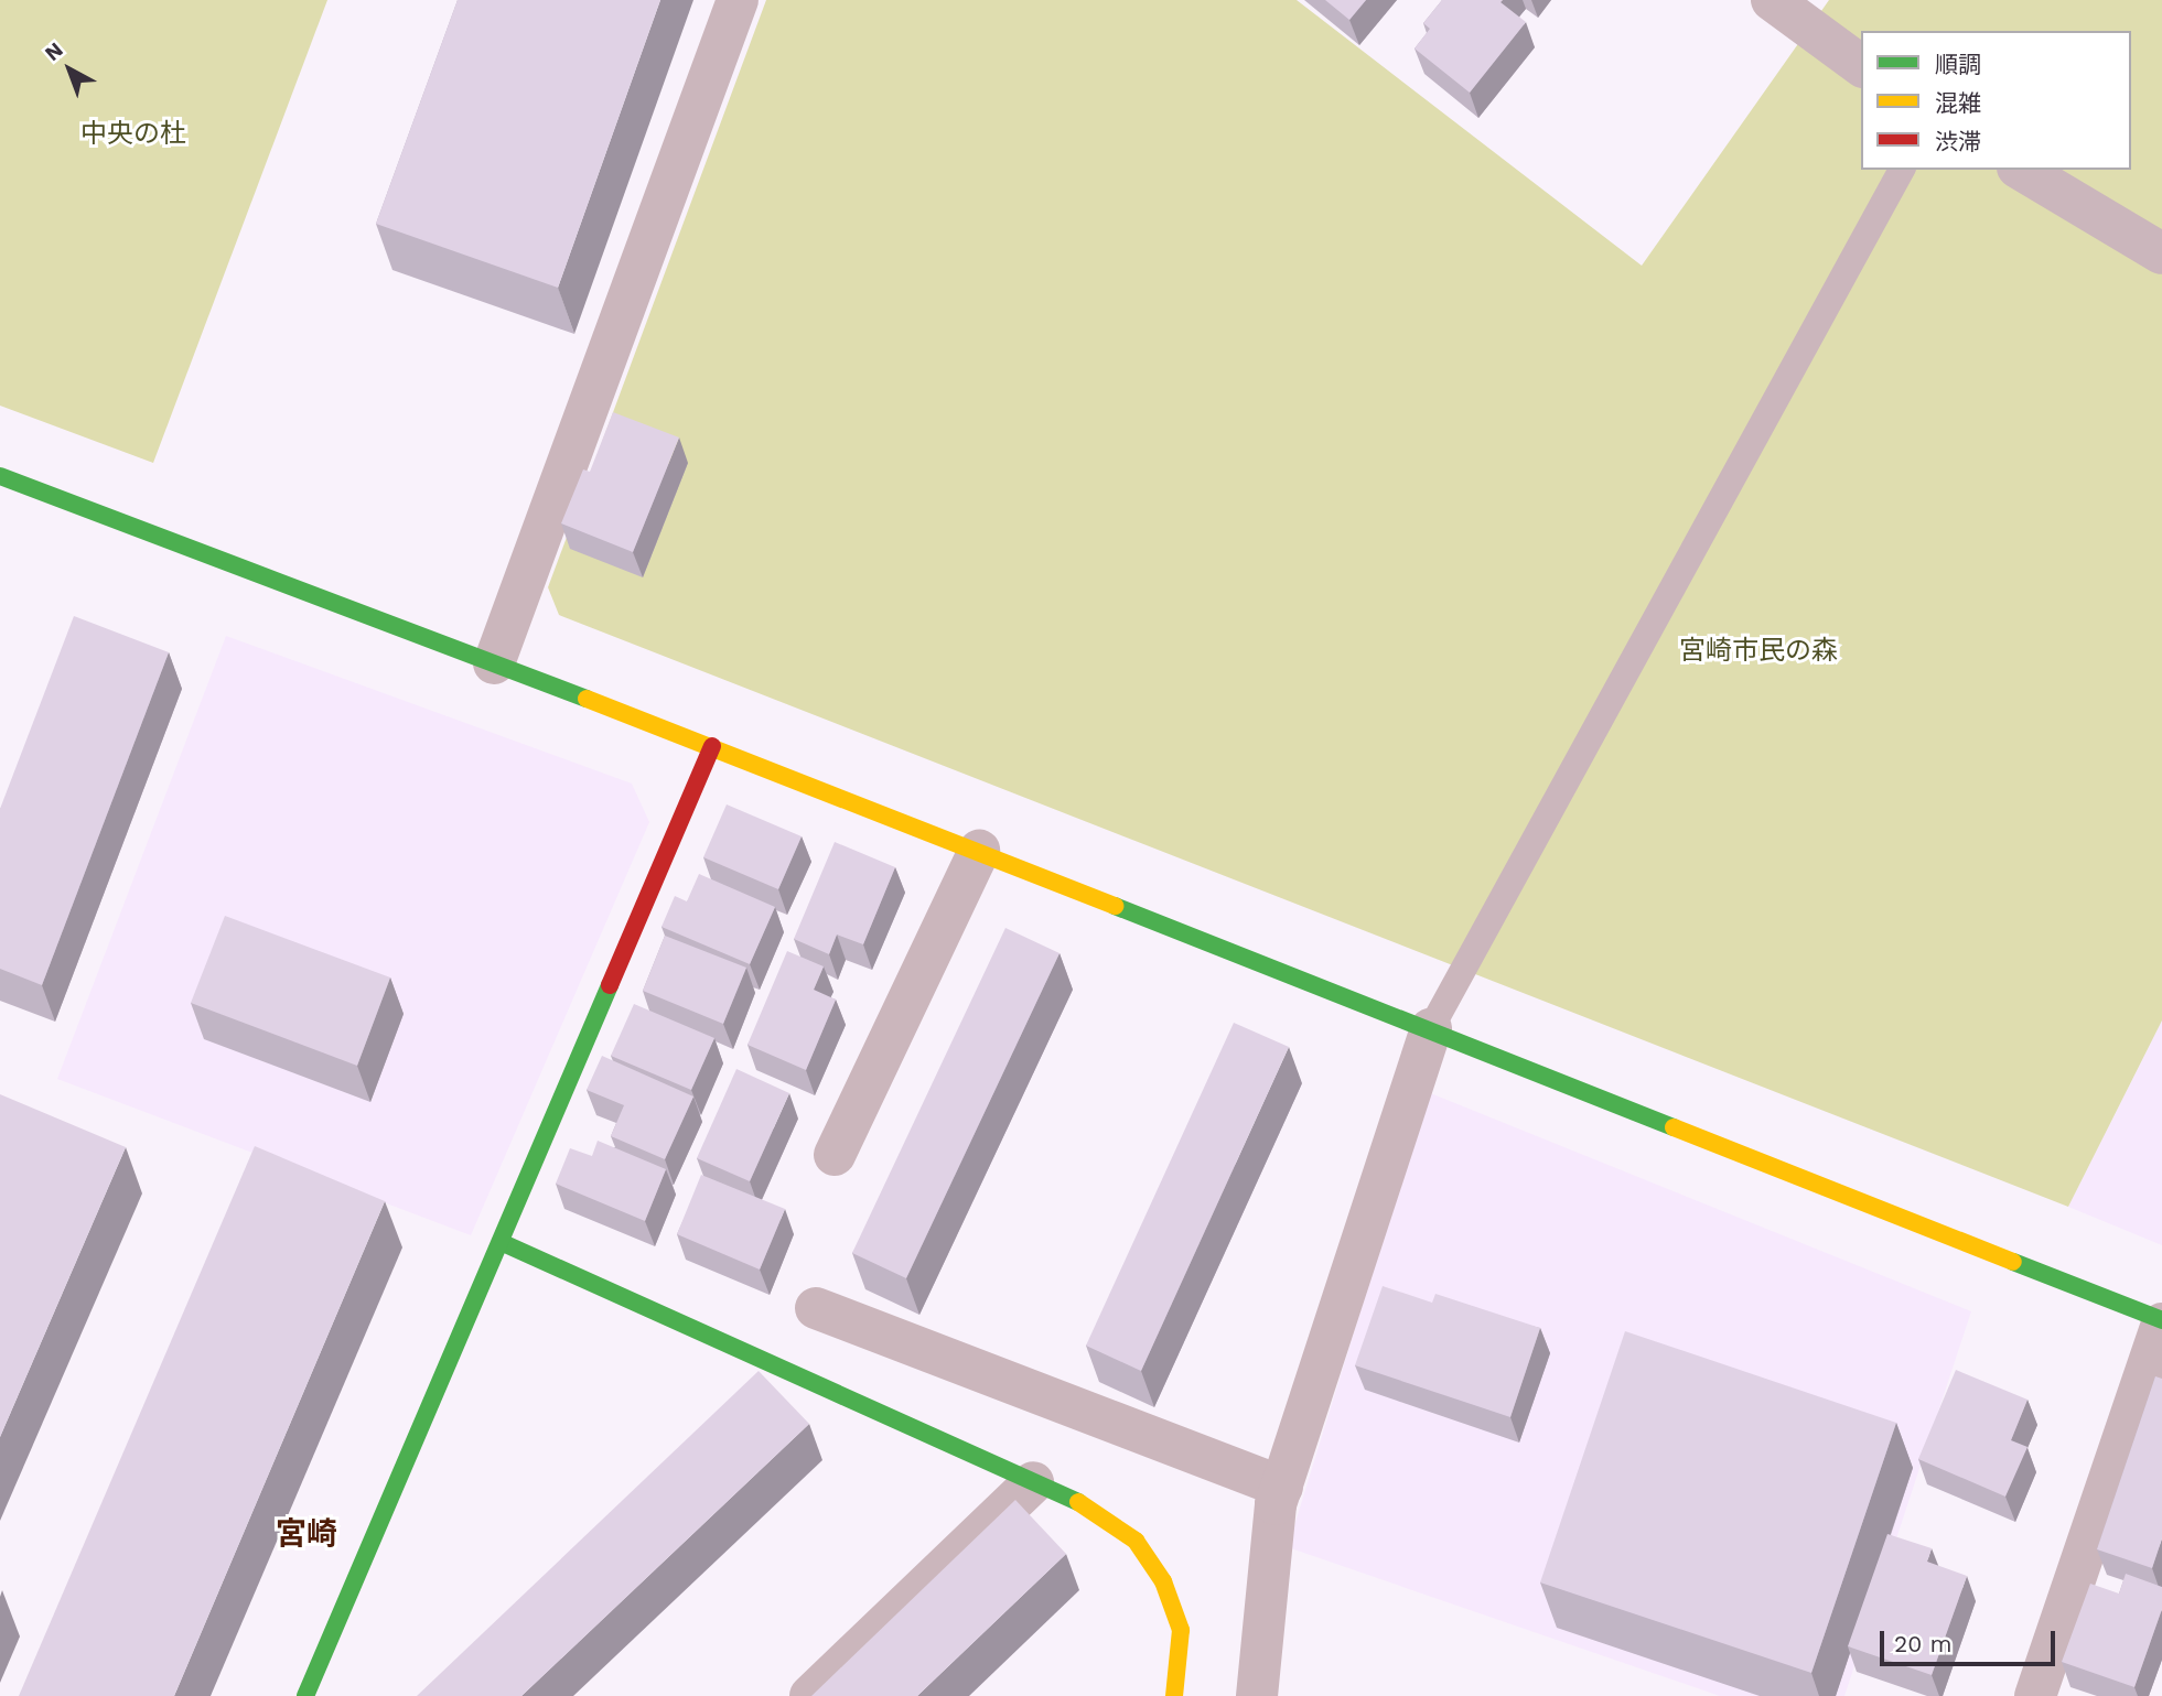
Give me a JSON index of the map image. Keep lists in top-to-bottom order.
{
  "districts": ["宮崎"],
  "parks": ["中央の杜", "宮崎市民の森"],
  "legend": ["順調", "混雑", "渋滞"],
  "scale_bar": "20 m",
  "north": "top left"
}
